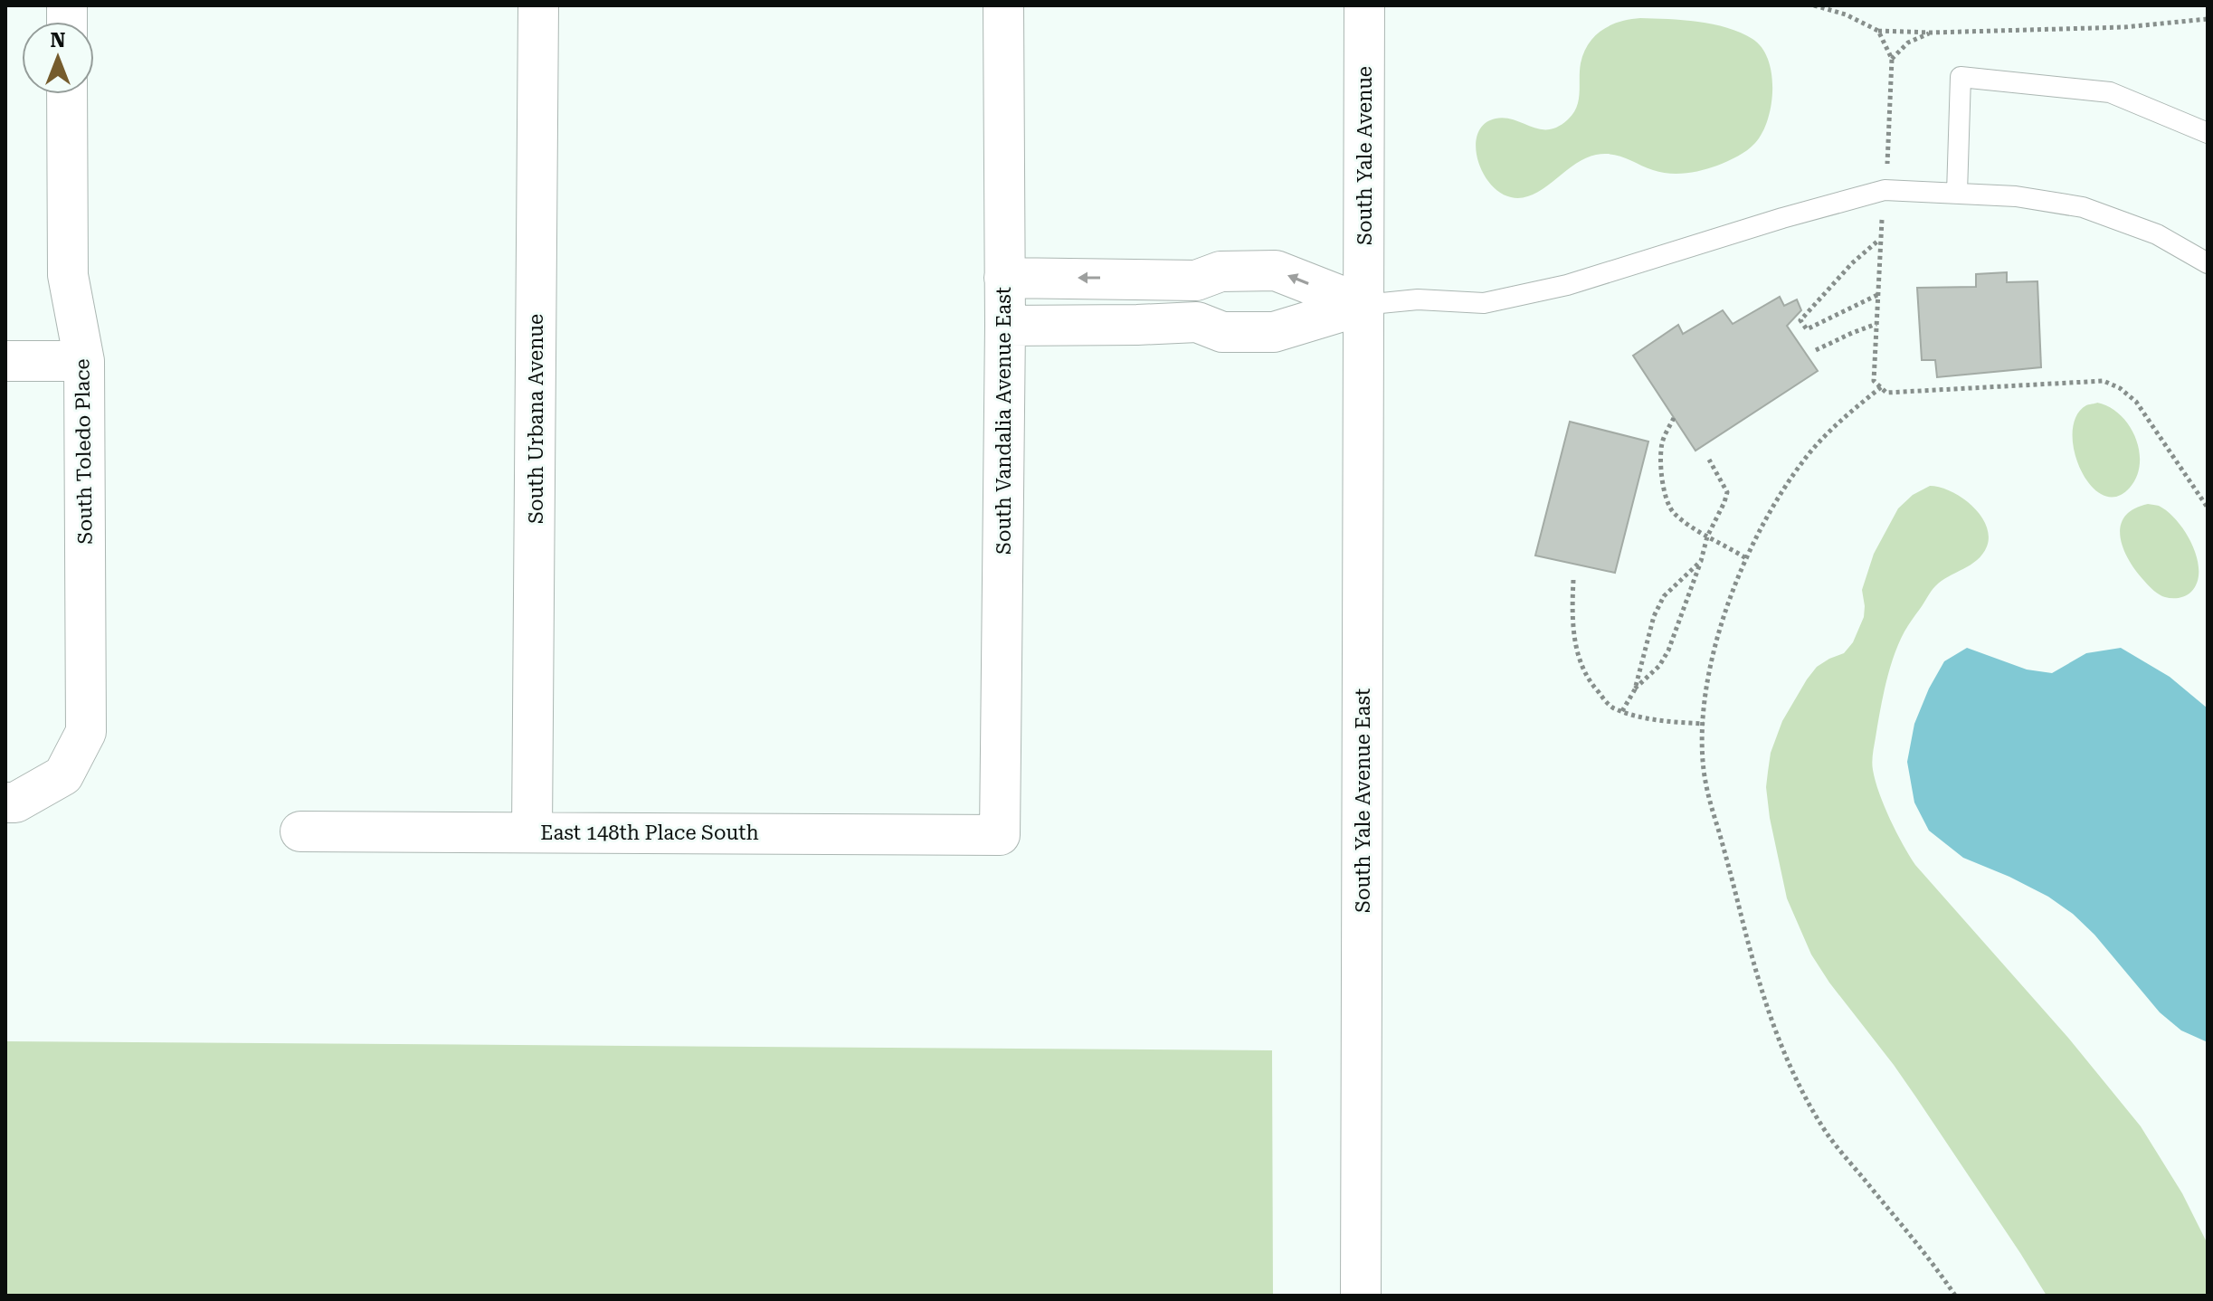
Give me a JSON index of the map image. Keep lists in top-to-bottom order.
{
  "streets": {
    "street": [
      "South Yale Avenue",
      "South Urbana Avenue",
      "South Vandalia Avenue East",
      "South Toledo Place",
      "South Yale Avenue East",
      "East 148th Place South"
    ]
  },
  "crossings": [
    ["South Yale Avenue", "South Yale Avenue East"],
    ["South Urbana Avenue", "East 148th Place South"],
    ["South Vandalia Avenue East", "East 148th Place South"]
  ],
  "north": "top"
}
